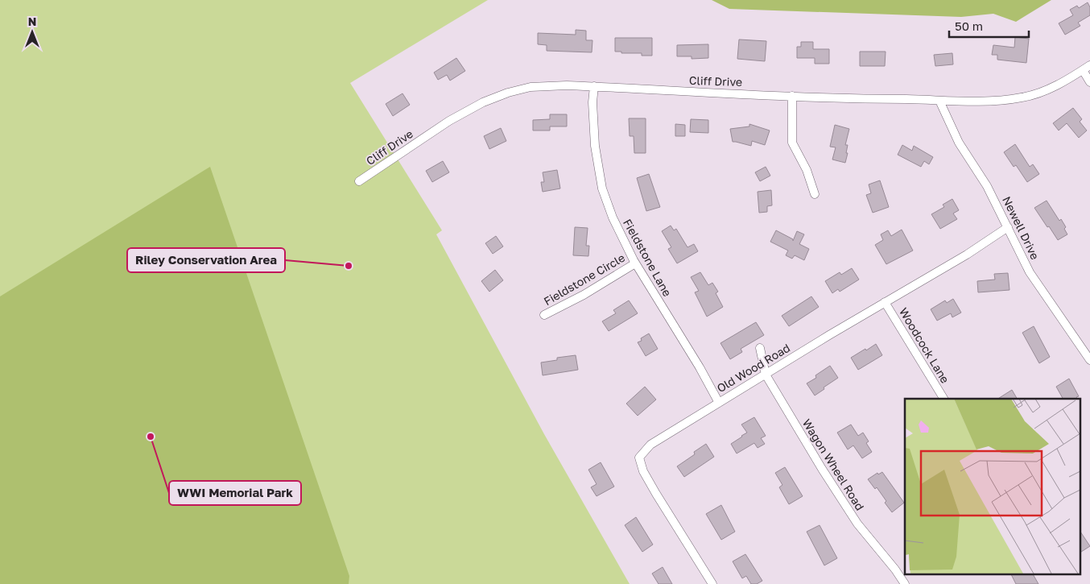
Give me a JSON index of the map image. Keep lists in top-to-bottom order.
{
  "streets": {
    "street": [
      "Cliff Drive",
      "Newell Drive",
      "Fieldstone Lane",
      "Fieldstone Circle",
      "Woodcock Lane",
      "Old Wood Road",
      "Wagon Wheel Road"
    ]
  },
  "crossings": [
    ["Cliff Drive", "Newell Drive"],
    ["Cliff Drive", "Fieldstone Lane"],
    ["Newell Drive", "Old Wood Road"],
    ["Fieldstone Lane", "Fieldstone Circle"],
    ["Fieldstone Lane", "Old Wood Road"],
    ["Woodcock Lane", "Old Wood Road"],
    ["Old Wood Road", "Wagon Wheel Road"]
  ],
  "places": ["Riley Conservation Area", "WWI Memorial Park"],
  "scale_bar": "50 m",
  "north": "top"
}
